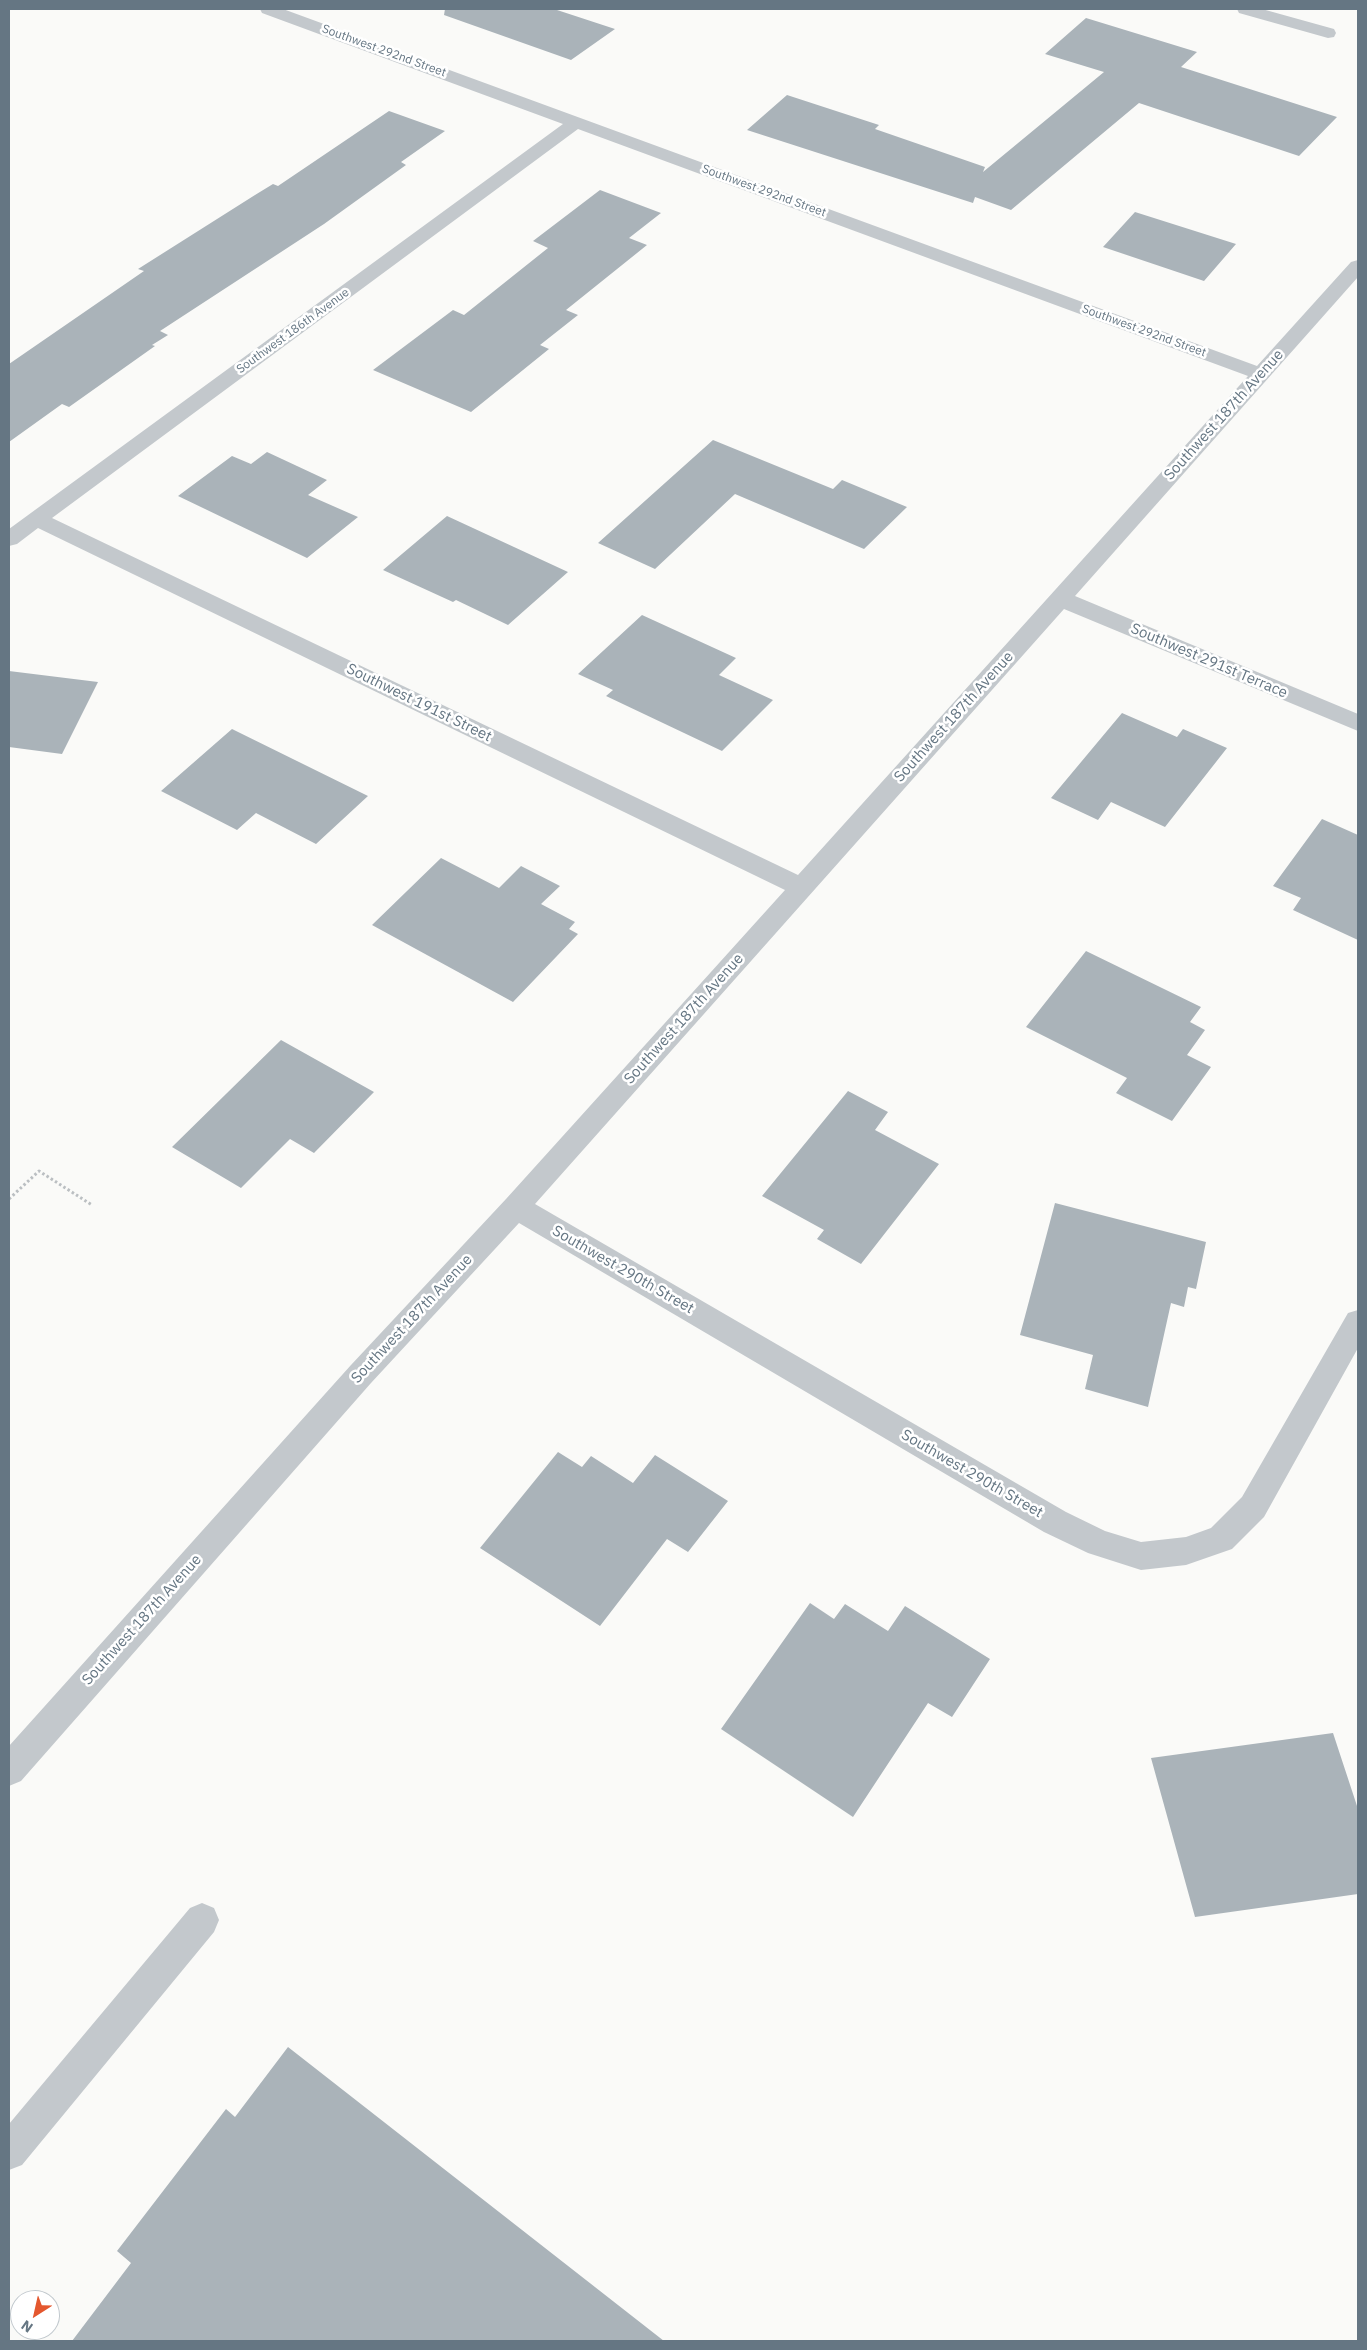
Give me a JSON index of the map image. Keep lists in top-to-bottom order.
{
  "streets": {
    "street": [
      "Southwest 292nd Street",
      "Southwest 186th Avenue",
      "Southwest 187th Avenue",
      "Southwest 291st Terrace",
      "Southwest 191st Street",
      "Southwest 290th Street"
    ]
  },
  "crossings": [
    ["Southwest 292nd Street", "Southwest 186th Avenue"],
    ["Southwest 292nd Street", "Southwest 187th Avenue"],
    ["Southwest 186th Avenue", "Southwest 191st Street"],
    ["Southwest 187th Avenue", "Southwest 291st Terrace"],
    ["Southwest 187th Avenue", "Southwest 191st Street"],
    ["Southwest 187th Avenue", "Southwest 290th Street"]
  ],
  "north": "bottom left"
}
